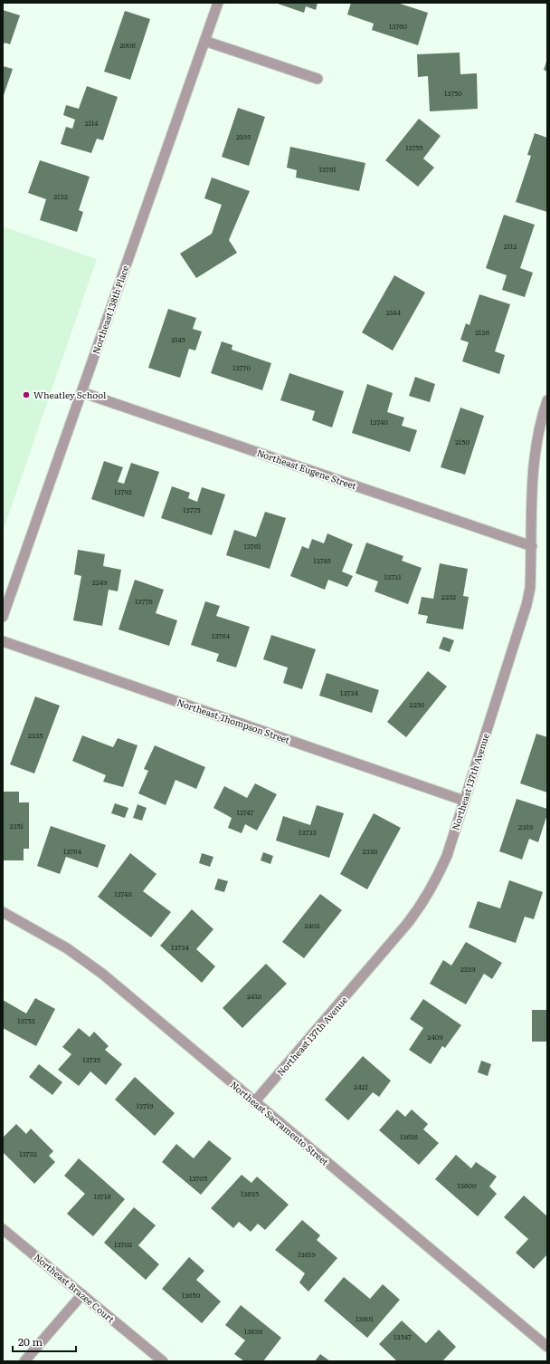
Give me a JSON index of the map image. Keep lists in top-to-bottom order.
{
  "streets": {
    "street": [
      "Northeast 138th Place",
      "Northeast Eugene Street",
      "Northeast Thompson Street",
      "Northeast 137th Avenue",
      "Northeast Sacramento Street",
      "Northeast Brazee Court"
    ]
  },
  "crossings": [
    ["Northeast 138th Place", "Northeast Eugene Street"],
    ["Northeast Eugene Street", "Northeast 137th Avenue"],
    ["Northeast Thompson Street", "Northeast 137th Avenue"],
    ["Northeast 137th Avenue", "Northeast Sacramento Street"]
  ],
  "places": ["Wheatley School"],
  "house_numbers": [
    "13760",
    "2006",
    "13750",
    "2114",
    "2105",
    "13755",
    "13761",
    "2132",
    "2112",
    "2144",
    "2136",
    "2145",
    "13770",
    "13740",
    "2150",
    "13793",
    "13775",
    "13761",
    "13745",
    "13731",
    "2249",
    "2232",
    "13778",
    "13764",
    "13734",
    "2250",
    "2335",
    "13747",
    "2351",
    "2319",
    "13733",
    "13764",
    "2338",
    "13748",
    "2402",
    "13734",
    "2339",
    "2418",
    "13753",
    "2409",
    "13735",
    "2421",
    "13719",
    "13616",
    "13732",
    "13705",
    "13600",
    "13635",
    "13716",
    "13702",
    "13619",
    "13650",
    "13601",
    "13636",
    "13547"
  ],
  "scale_bar": "20 m"
}
